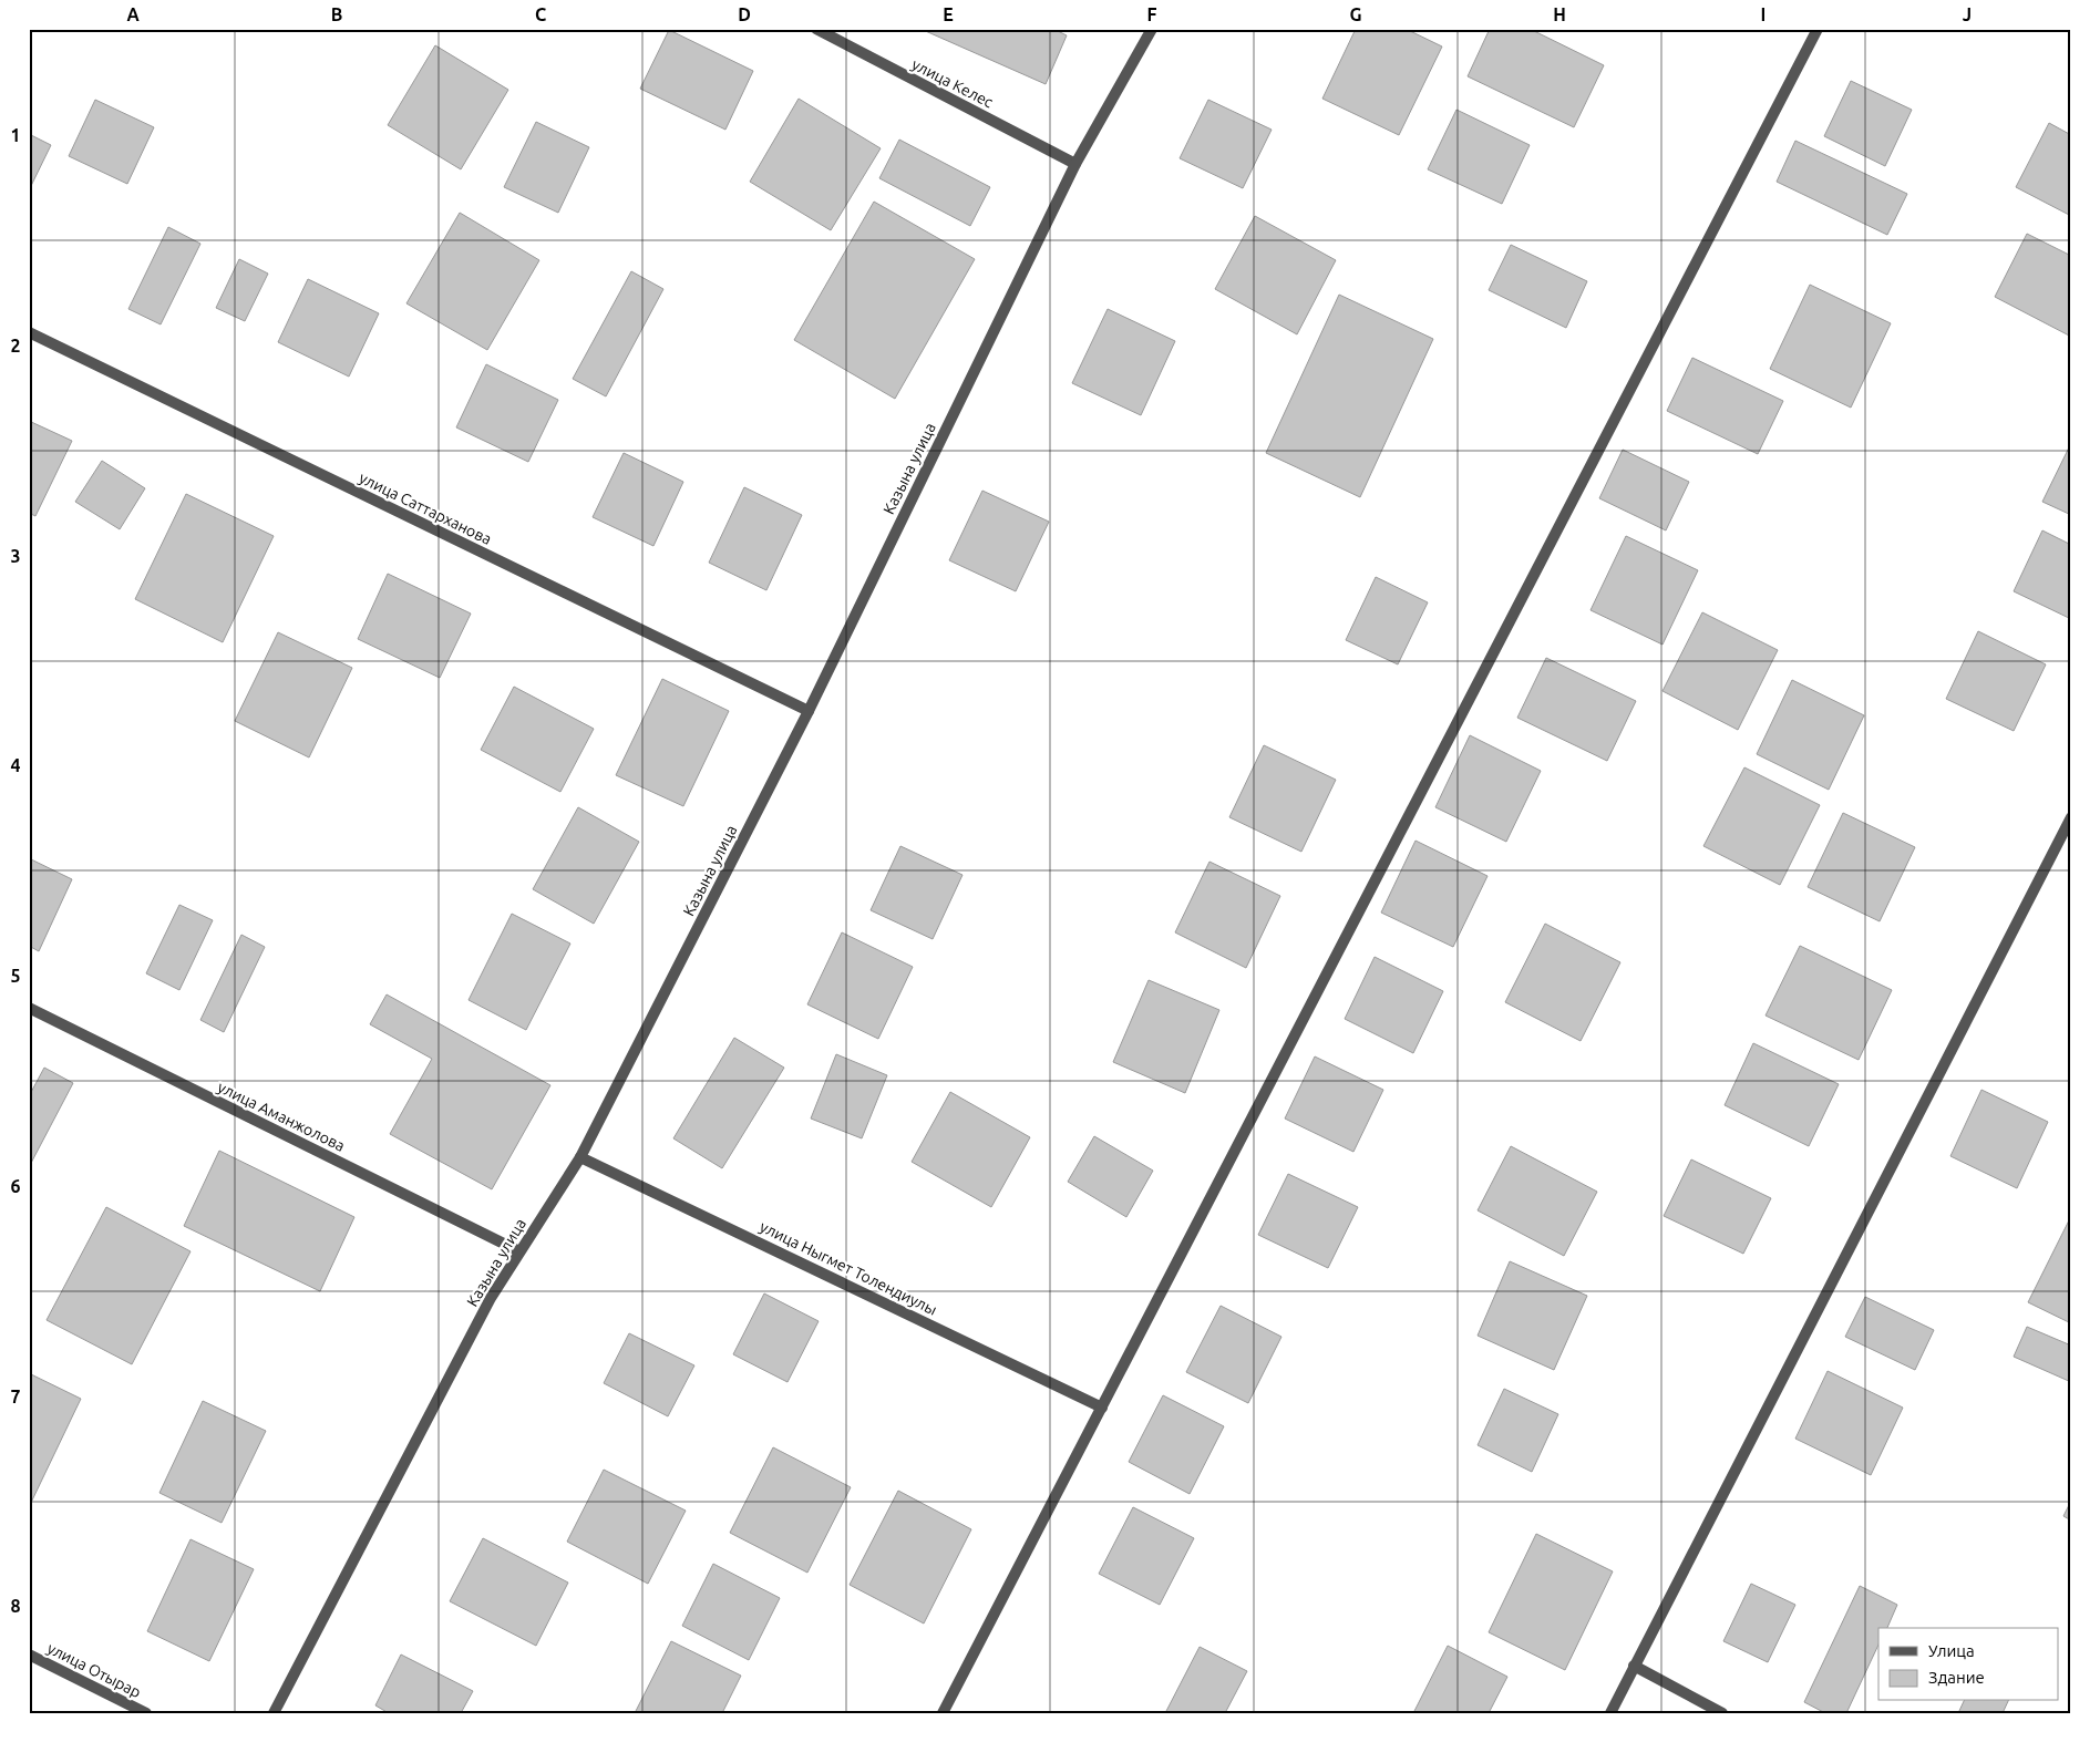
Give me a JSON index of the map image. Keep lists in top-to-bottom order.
{
  "streets": {
    "street": [
      "улица Келес",
      "Казына улица",
      "улица Саттарханова",
      "улица Аманжолова",
      "улица Ныгмет Толендиулы",
      "улица Отырар"
    ]
  },
  "crossings": [
    ["улица Келес", "Казына улица"],
    ["Казына улица", "улица Саттарханова"],
    ["Казына улица", "улица Аманжолова"],
    ["Казына улица", "улица Ныгмет Толендиулы"]
  ],
  "legend": ["Улица", "Здание"],
  "grid": {
    "columns": [
      "A",
      "B",
      "C",
      "D",
      "E",
      "F",
      "G",
      "H",
      "I",
      "J"
    ],
    "rows": [
      "1",
      "2",
      "3",
      "4",
      "5",
      "6",
      "7",
      "8"
    ]
  }
}
